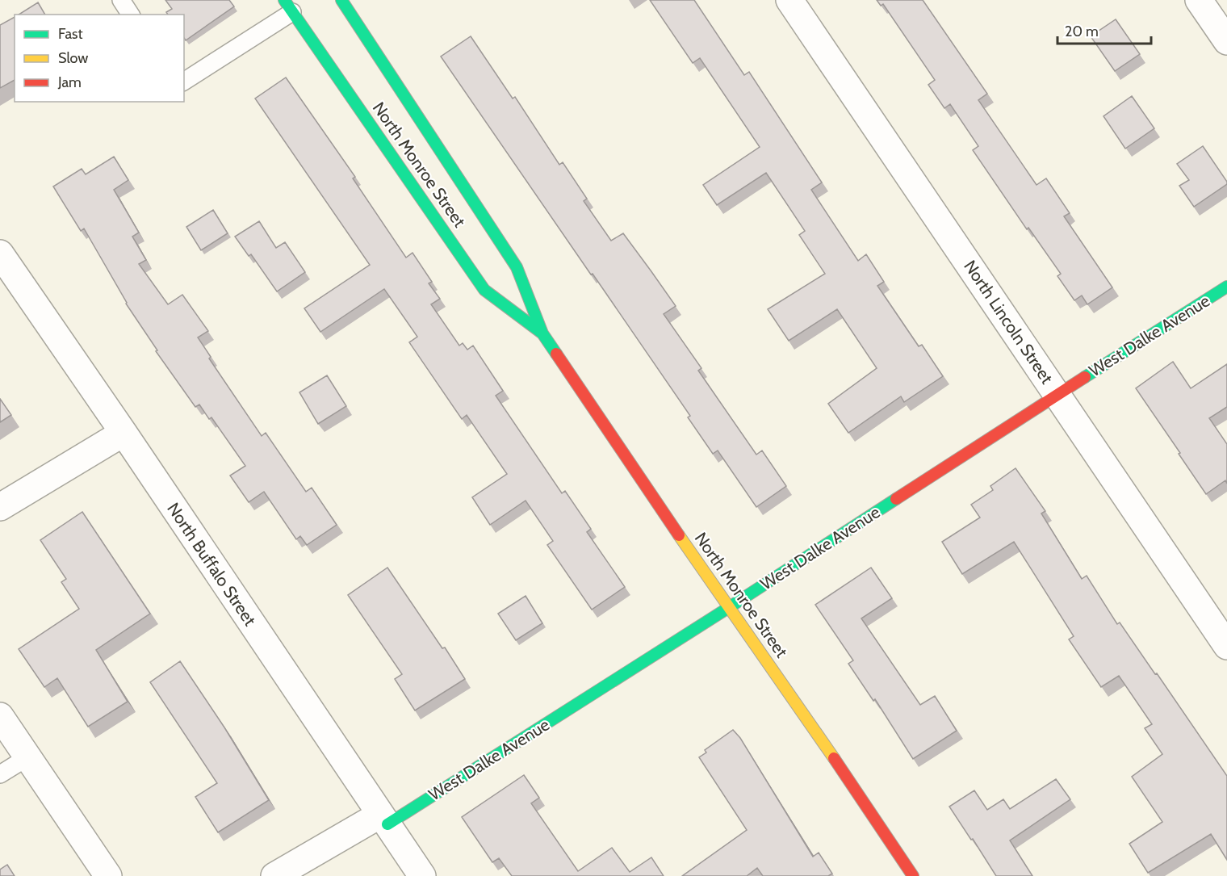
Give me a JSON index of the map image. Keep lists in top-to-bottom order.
{
  "streets": {
    "main road": ["North Monroe Street", "West Dalke Avenue"],
    "street": ["North Lincoln Street", "North Buffalo Street"]
  },
  "crossings": [
    ["North Monroe Street", "West Dalke Avenue"],
    ["North Lincoln Street", "West Dalke Avenue"],
    ["West Dalke Avenue", "North Buffalo Street"]
  ],
  "legend": ["Fast", "Slow", "Jam"],
  "scale_bar": "20 m"
}
